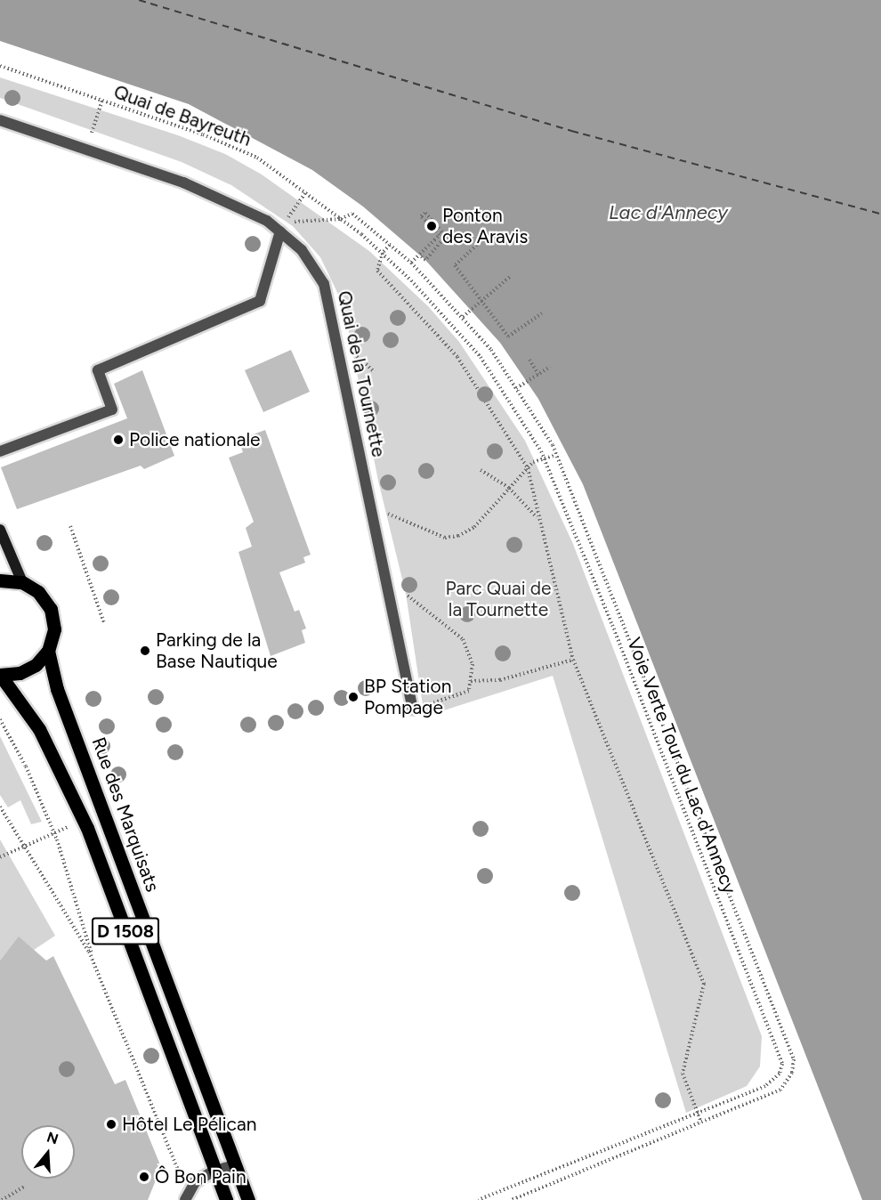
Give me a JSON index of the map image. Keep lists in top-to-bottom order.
{
  "streets": {
    "main road": ["Rue des Marquisats", "D 1508"],
    "street": ["Quai de la Tournette"],
    "path": ["Quai de Bayreuth", "Voie Verte Tour du Lac d'Annecy"]
  },
  "crossings": [
    ["Quai de Bayreuth", "Voie Verte Tour du Lac d'Annecy"]
  ],
  "water": ["Lac d'Annecy"],
  "parks": ["Parc Quai de la Tournette"],
  "places": [
    "Ponton des Aravis",
    "Police nationale",
    "Parking de la Base Nautique",
    "BP Station Pompage",
    "Hôtel Le Pélican",
    "Ô Bon Pain"
  ],
  "north": "top"
}
